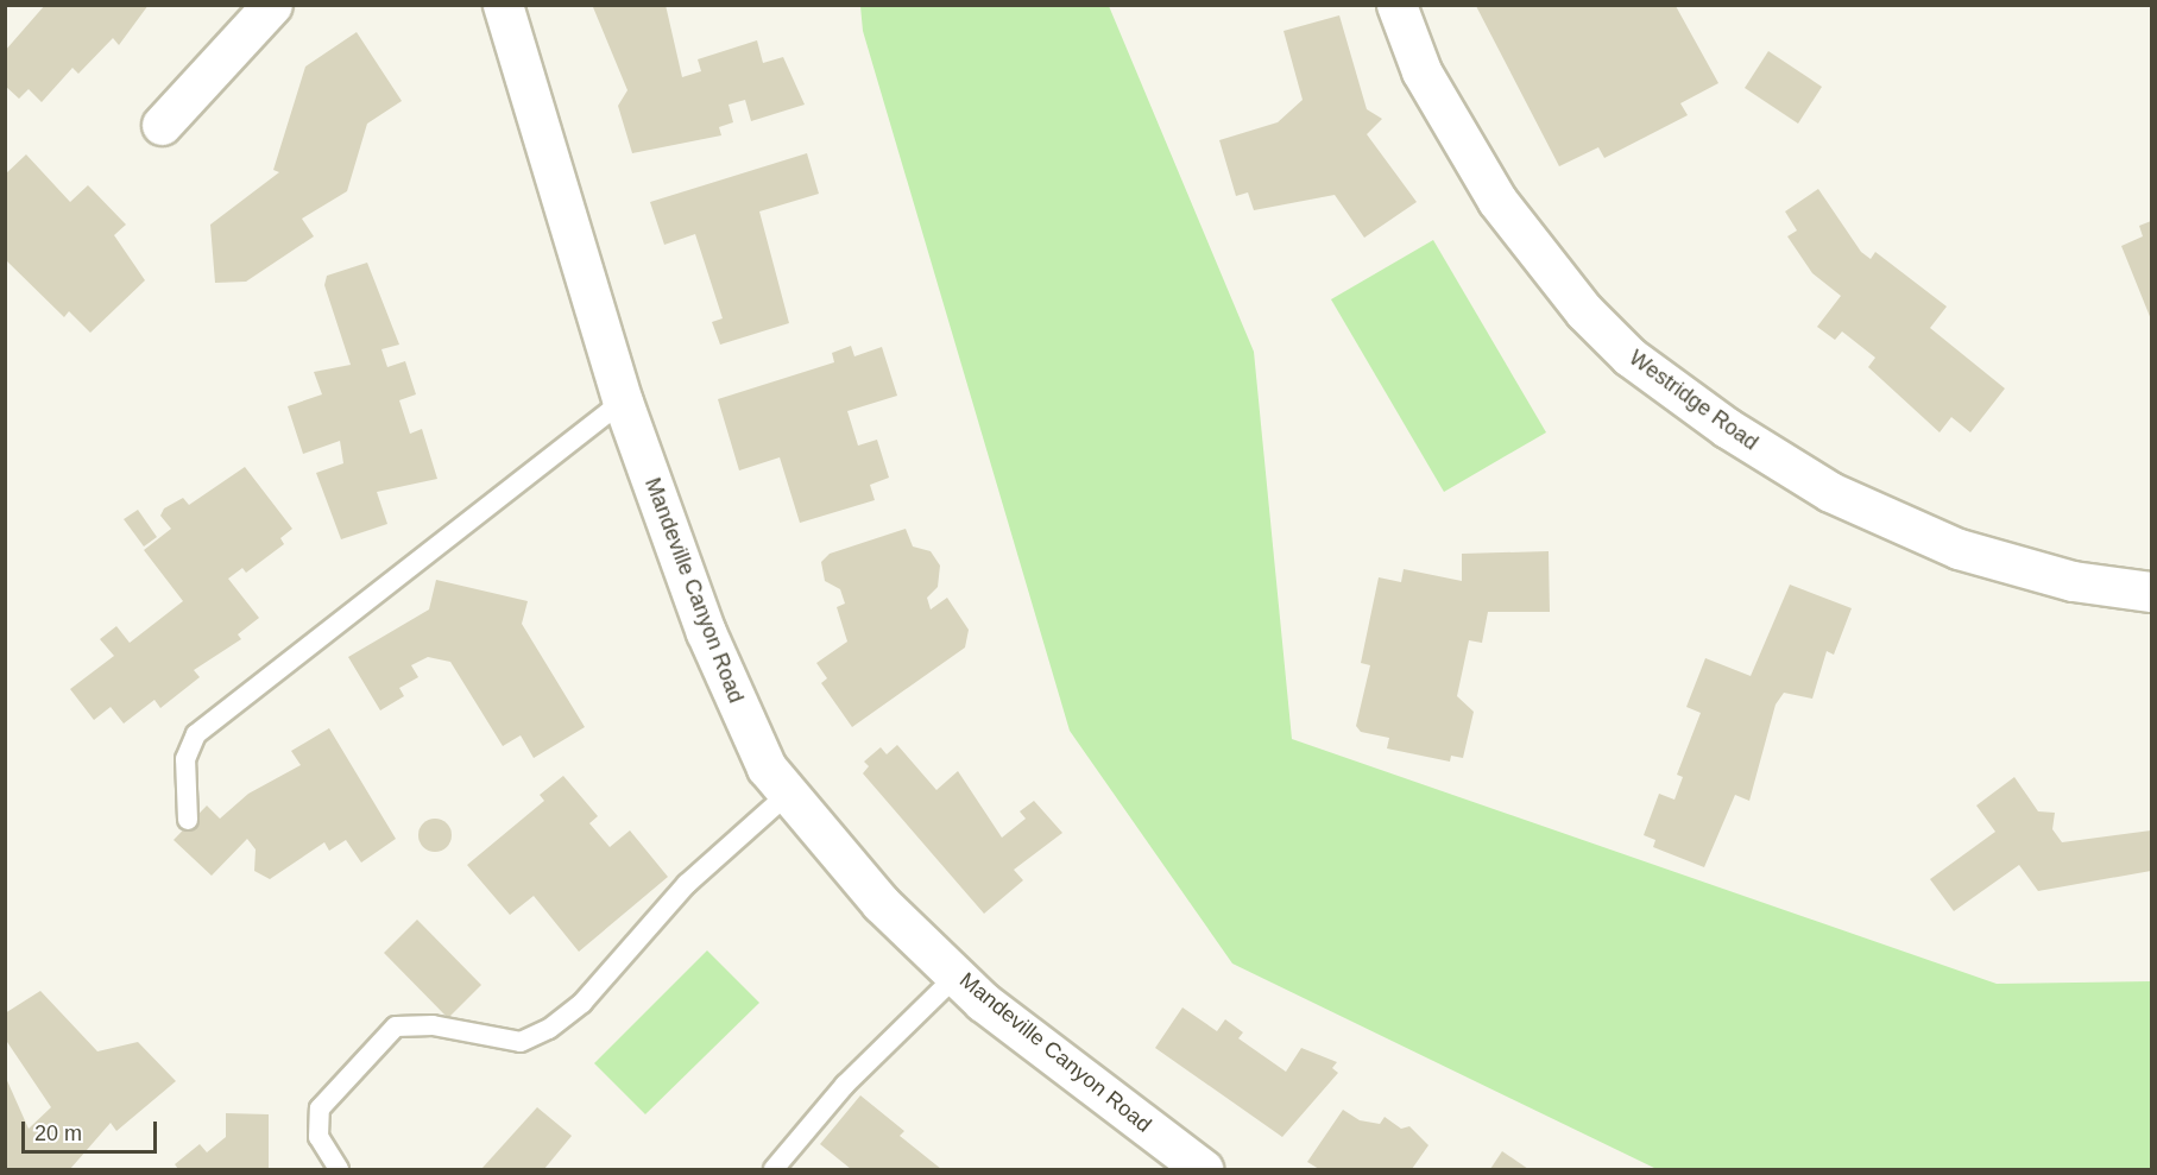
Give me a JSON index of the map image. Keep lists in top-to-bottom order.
{
  "streets": {
    "street": ["Westridge Road", "Mandeville Canyon Road"]
  },
  "scale_bar": "20 m"
}
